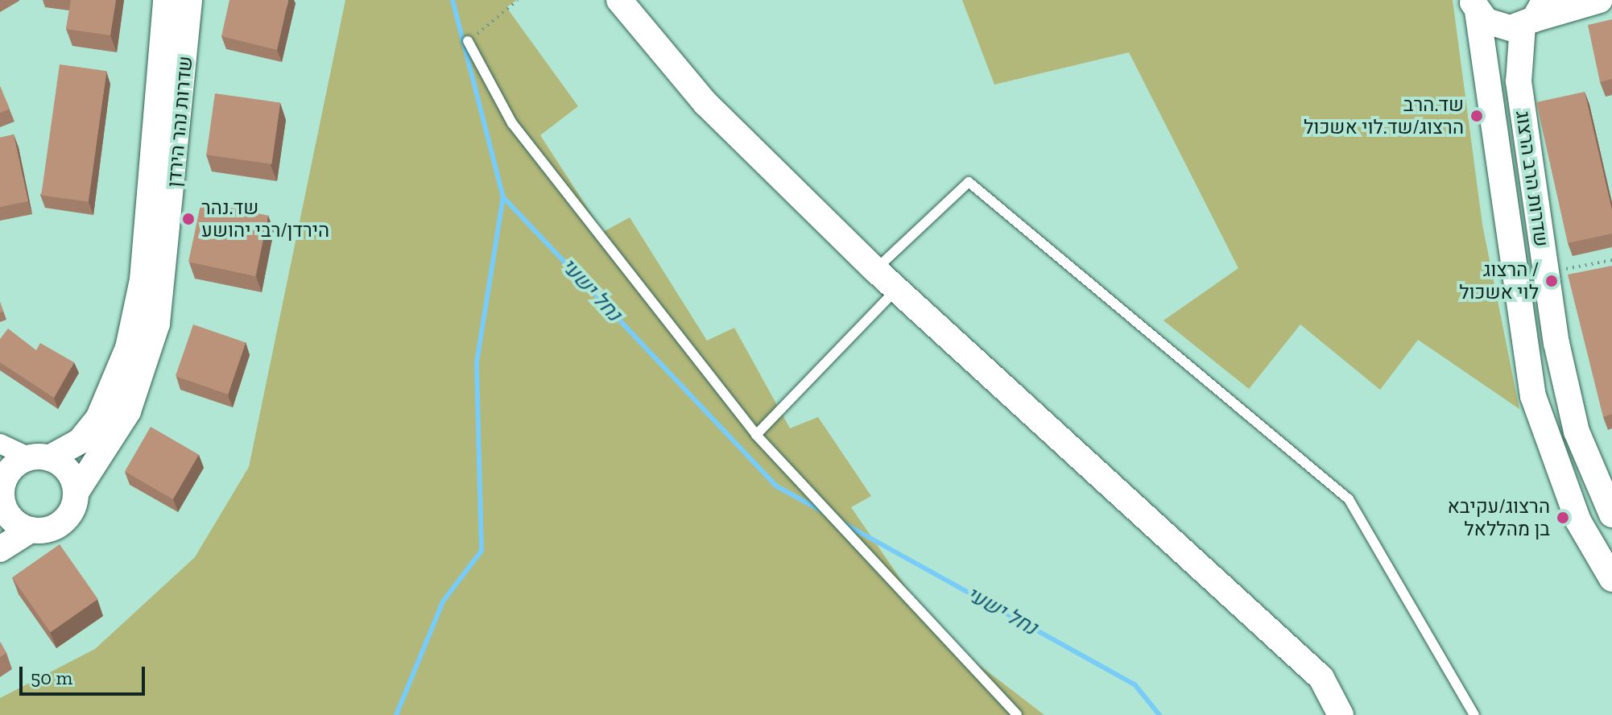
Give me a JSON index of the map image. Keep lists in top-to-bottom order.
{
  "streets": {
    "main road": ["שדרות נהר הירדן", "שדרות הרב הרצוג"]
  },
  "water": ["נחל ישעי"],
  "places": [
    "שד.הרב הרצוג/שד.לוי אשכול",
    "שד.נהר הירדן/רבי יהושע",
    "הרצוג / לוי אשכול",
    "הרצוג/עקיבא בן מהללאל"
  ],
  "scale_bar": "50 m"
}
